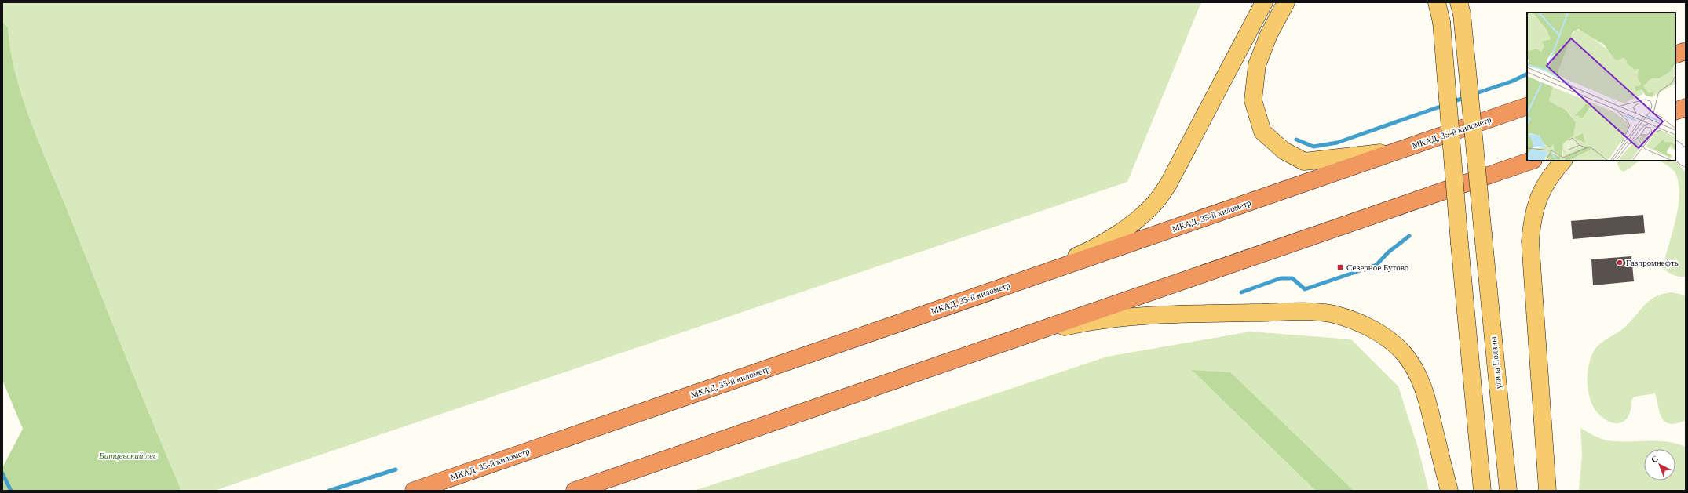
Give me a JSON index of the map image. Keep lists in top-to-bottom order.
{
  "streets": {
    "highway": ["МКАД, 35-й километр"],
    "main road": ["улица Поляны"]
  },
  "parks": ["Битцевский лес"],
  "places": {
    "other": ["Газпромнефть"],
    "transit": ["Северное Бутово"]
  },
  "north": "top left"
}
